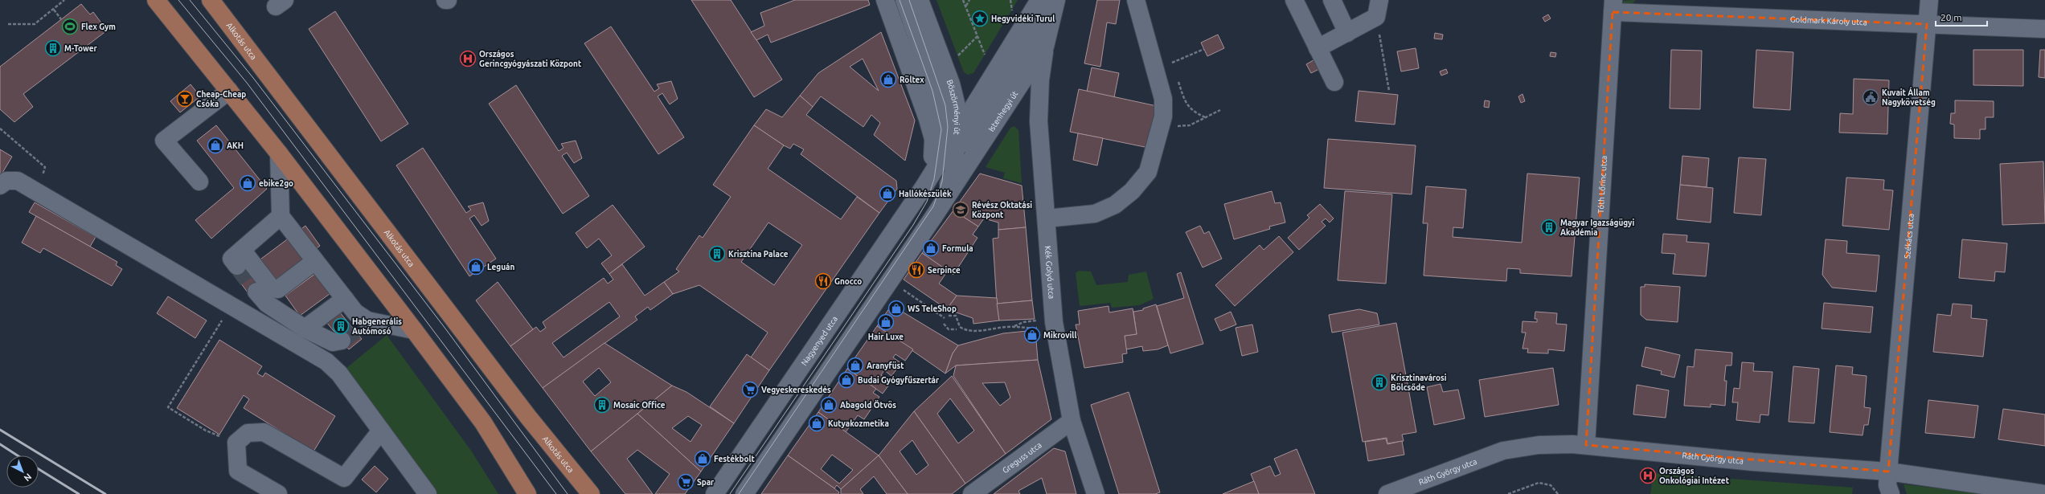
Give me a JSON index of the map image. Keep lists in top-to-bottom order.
{
  "streets": {
    "main road": ["Alkotás utca"],
    "street": [
      "Goldmark Károly utca",
      "Böszörményi út",
      "Istenhegyi út",
      "Tóth Lőrinc utca",
      "Székács utca",
      "Kék Golyó utca",
      "Nagyenyed utca",
      "Greguss utca",
      "Ráth György utca"
    ]
  },
  "crossings": [
    ["Goldmark Károly utca", "Tóth Lőrinc utca"],
    ["Goldmark Károly utca", "Székács utca"],
    ["Böszörményi út", "Istenhegyi út"],
    ["Istenhegyi út", "Kék Golyó utca"],
    ["Tóth Lőrinc utca", "Ráth György utca"],
    ["Székács utca", "Ráth György utca"],
    ["Kék Golyó utca", "Greguss utca"]
  ],
  "places": {
    "place": ["Hegyvidéki Turul"],
    "sports": ["Flex Gym"],
    "building": [
      "M-Tower",
      "Magyar Igazságügyi Akadémia",
      "Krisztina Palace",
      "Habgenerális Autómosó",
      "Krisztinavárosi Bölcsőde",
      "Mosaic Office"
    ],
    "hospital": ["Országos Gerincgyógyászati Központ", "Országos Onkológiai Intézet"],
    "shop": [
      "Röltex",
      "AKH",
      "ebike2go",
      "Hallókészülék",
      "Formula",
      "Leguán",
      "WS TeleShop",
      "Hair Luxe",
      "Mikrovill",
      "Aranyfüst",
      "Budai Gyógyfűszertár",
      "Abagold Ötvös",
      "Kutyakozmetika",
      "Festékbolt"
    ],
    "public building": ["Kuvait Állam Nagykövetség"],
    "bar": ["Cheap-Cheap Csóka"],
    "school or university": ["Révész Oktatási Központ"],
    "restaurant": ["Serpince", "Gnocco"],
    "supermarket": ["Vegyeskereskedés", "Spar"]
  },
  "scale_bar": "20 m",
  "north": "bottom right"
}
